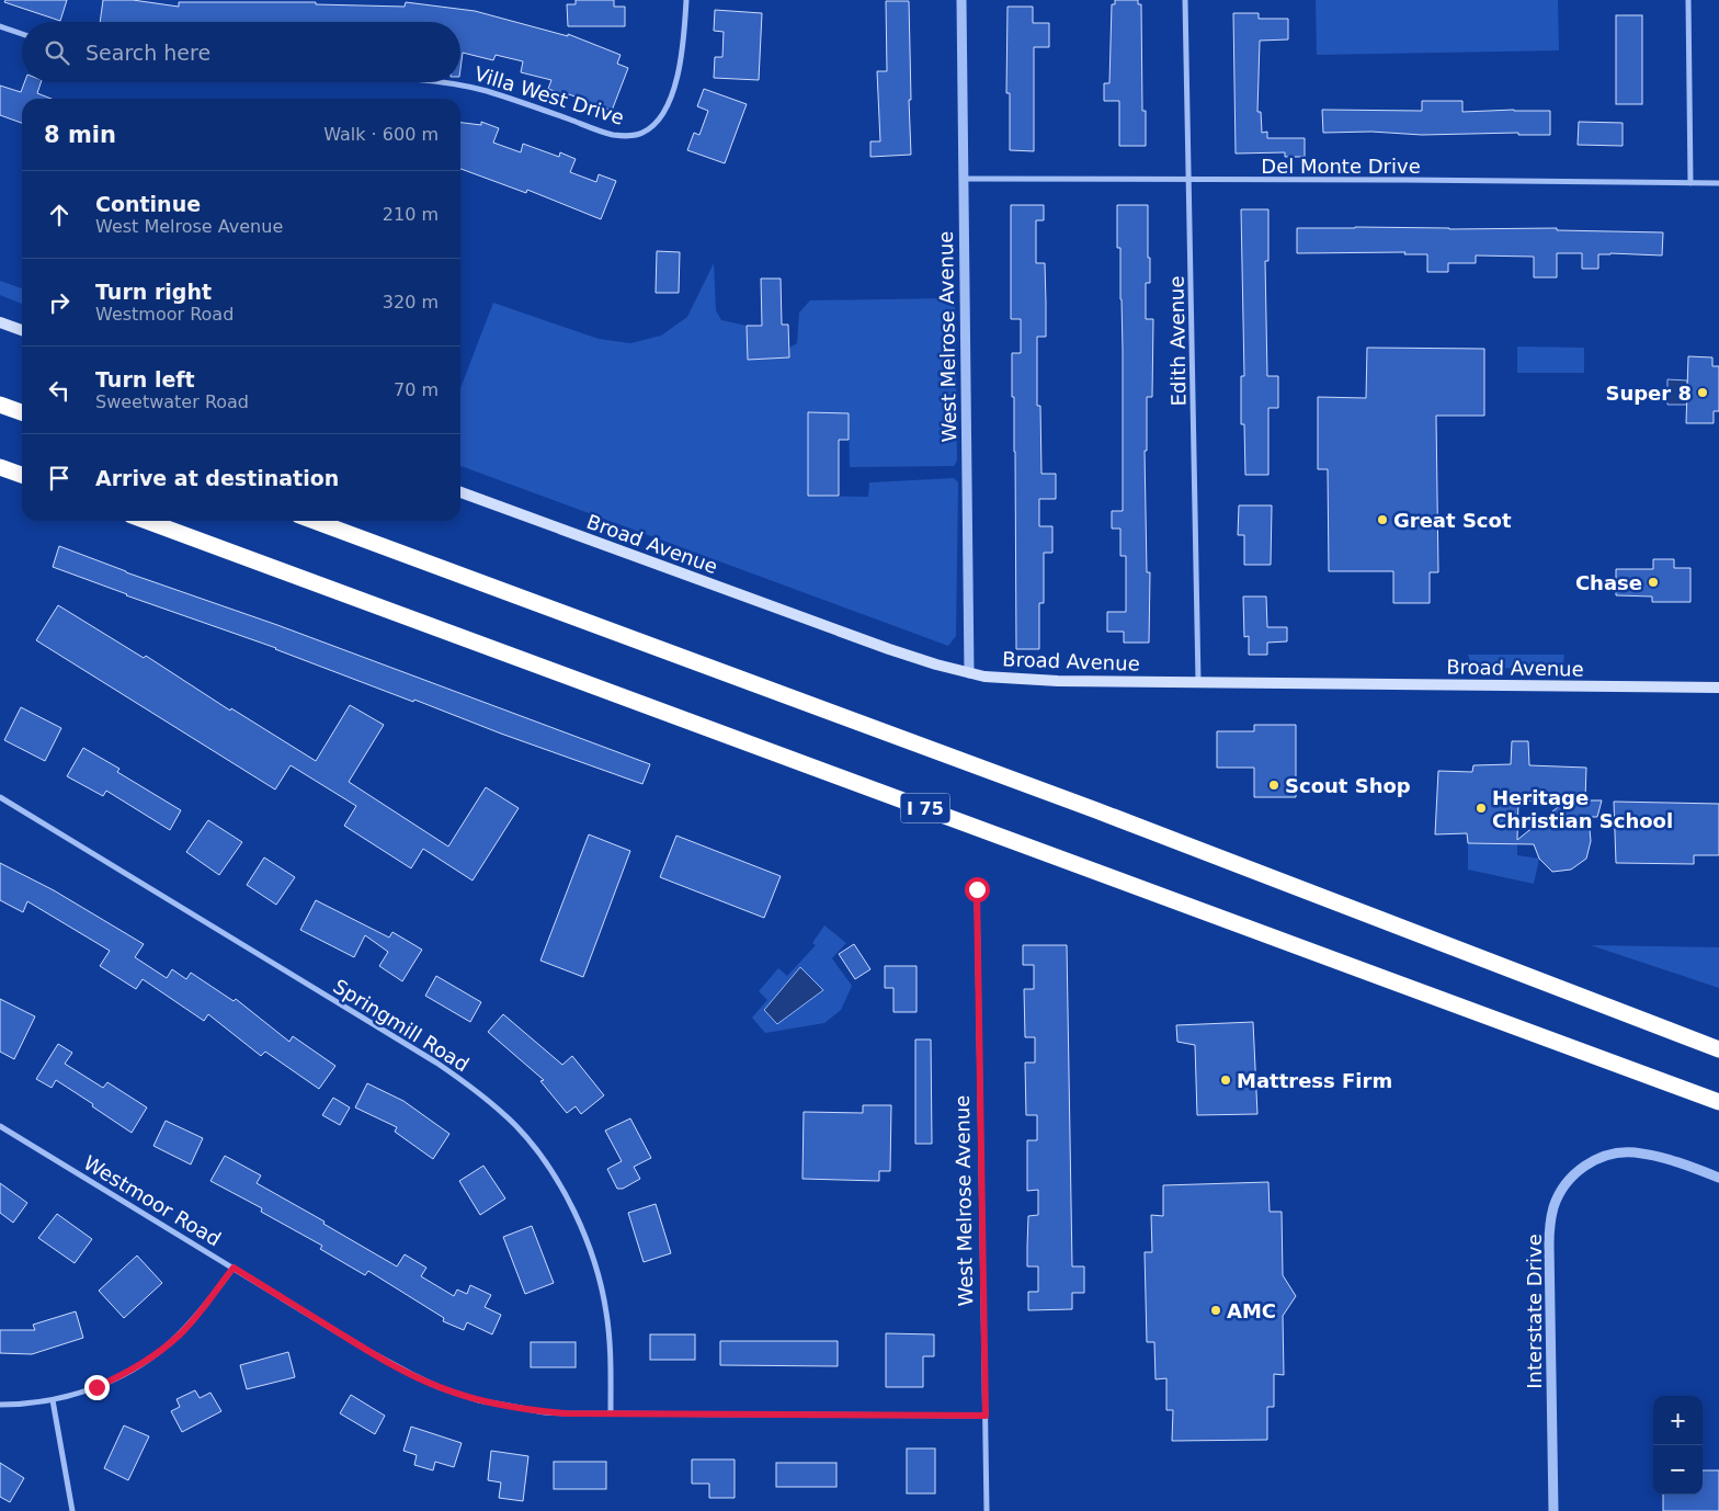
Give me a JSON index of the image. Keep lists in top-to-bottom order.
{
  "streets": {
    "highway": ["I 75"],
    "main road": ["Broad Avenue"],
    "street": [
      "Villa West Drive",
      "Del Monte Drive",
      "West Melrose Avenue",
      "Edith Avenue",
      "Springmill Road",
      "Westmoor Road",
      "Interstate Drive"
    ]
  },
  "crossings": [
    ["Del Monte Drive", "West Melrose Avenue"],
    ["Del Monte Drive", "Edith Avenue"],
    ["West Melrose Avenue", "Broad Avenue"],
    ["West Melrose Avenue", "Westmoor Road"],
    ["Edith Avenue", "Broad Avenue"],
    ["Springmill Road", "Westmoor Road"]
  ],
  "places": [
    "Super 8",
    "Great Scot",
    "Chase",
    "Scout Shop",
    "Heritage Christian School",
    "Mattress Firm",
    "AMC"
  ],
  "page": {
    "search": "Search here",
    "heading": ["8 min", "Walk · 600 m"],
    "list": [
      ["Continue", "West Melrose Avenue", "210 m"],
      ["Turn right", "Westmoor Road", "320 m"],
      ["Turn left", "Sweetwater Road", "70 m"],
      "Arrive at destination"
    ],
    "map_buttons": ["+", "−"]
  }
}
